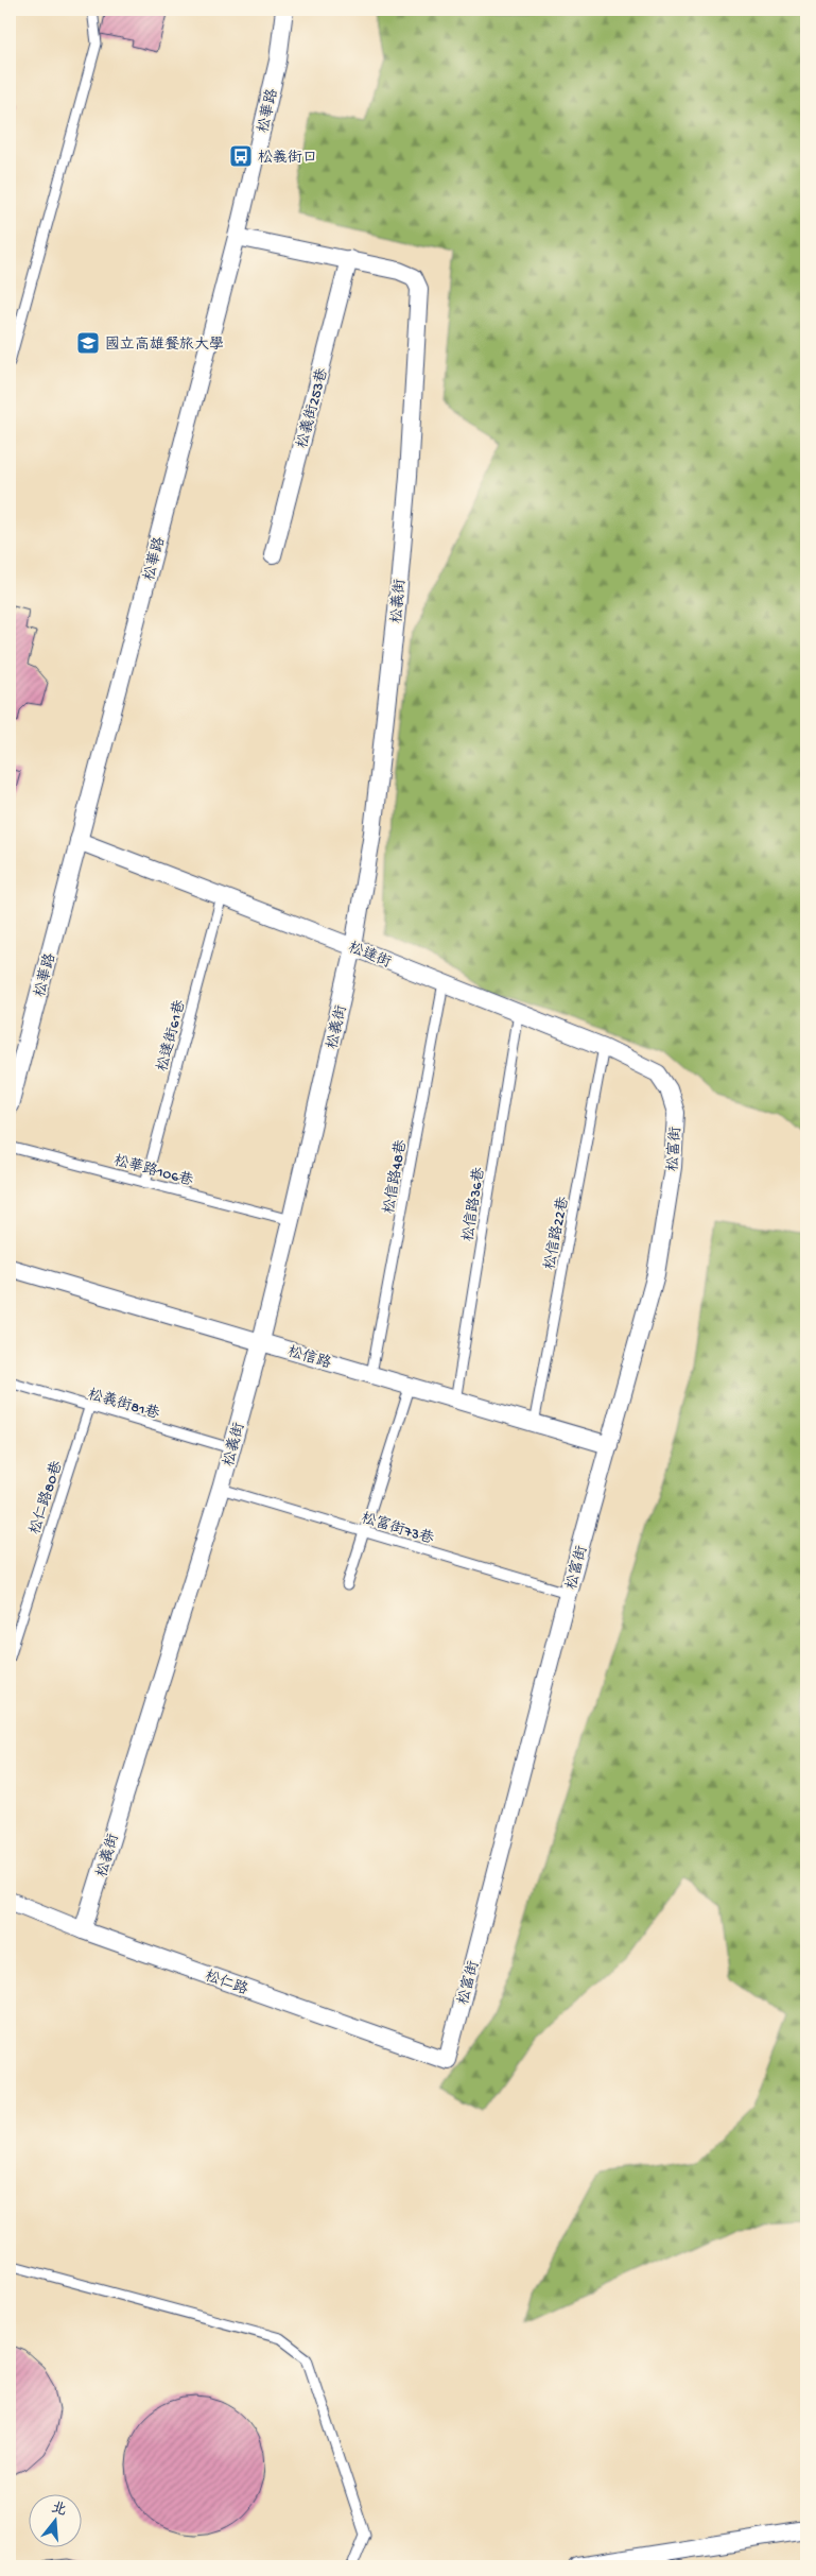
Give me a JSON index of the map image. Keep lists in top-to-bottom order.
{
  "streets": {
    "street": [
      "松華路",
      "松義街253巷",
      "松義街",
      "松達街",
      "松富街",
      "松信路",
      "松仁路"
    ],
    "lane": [
      "松達街61巷",
      "松華路106巷",
      "松信路48巷",
      "松信路36巷",
      "松信路22巷",
      "松義街81巷",
      "松仁路80巷",
      "松富街73巷"
    ]
  },
  "crossings": [
    ["松華路", "松義街"],
    ["松華路", "松達街"],
    ["松義街253巷", "松義街"],
    ["松義街", "松達街"],
    ["松義街", "松華路106巷"],
    ["松義街", "松信路"],
    ["松義街", "松義街81巷"],
    ["松義街", "松富街73巷"],
    ["松義街", "松仁路"],
    ["松達街", "松達街61巷"],
    ["松達街", "松富街"],
    ["松達街", "松信路48巷"],
    ["松達街", "松信路36巷"],
    ["松達街", "松信路22巷"],
    ["松達街61巷", "松華路106巷"],
    ["松富街", "松信路"],
    ["松富街", "松富街73巷"],
    ["松富街", "松仁路"],
    ["松信路48巷", "松信路"],
    ["松信路36巷", "松信路"],
    ["松信路22巷", "松信路"],
    ["松義街81巷", "松仁路80巷"]
  ],
  "places": {
    "bus stop": ["松義街口"],
    "school or university": ["國立高雄餐旅大學"]
  },
  "north": "top"
}
